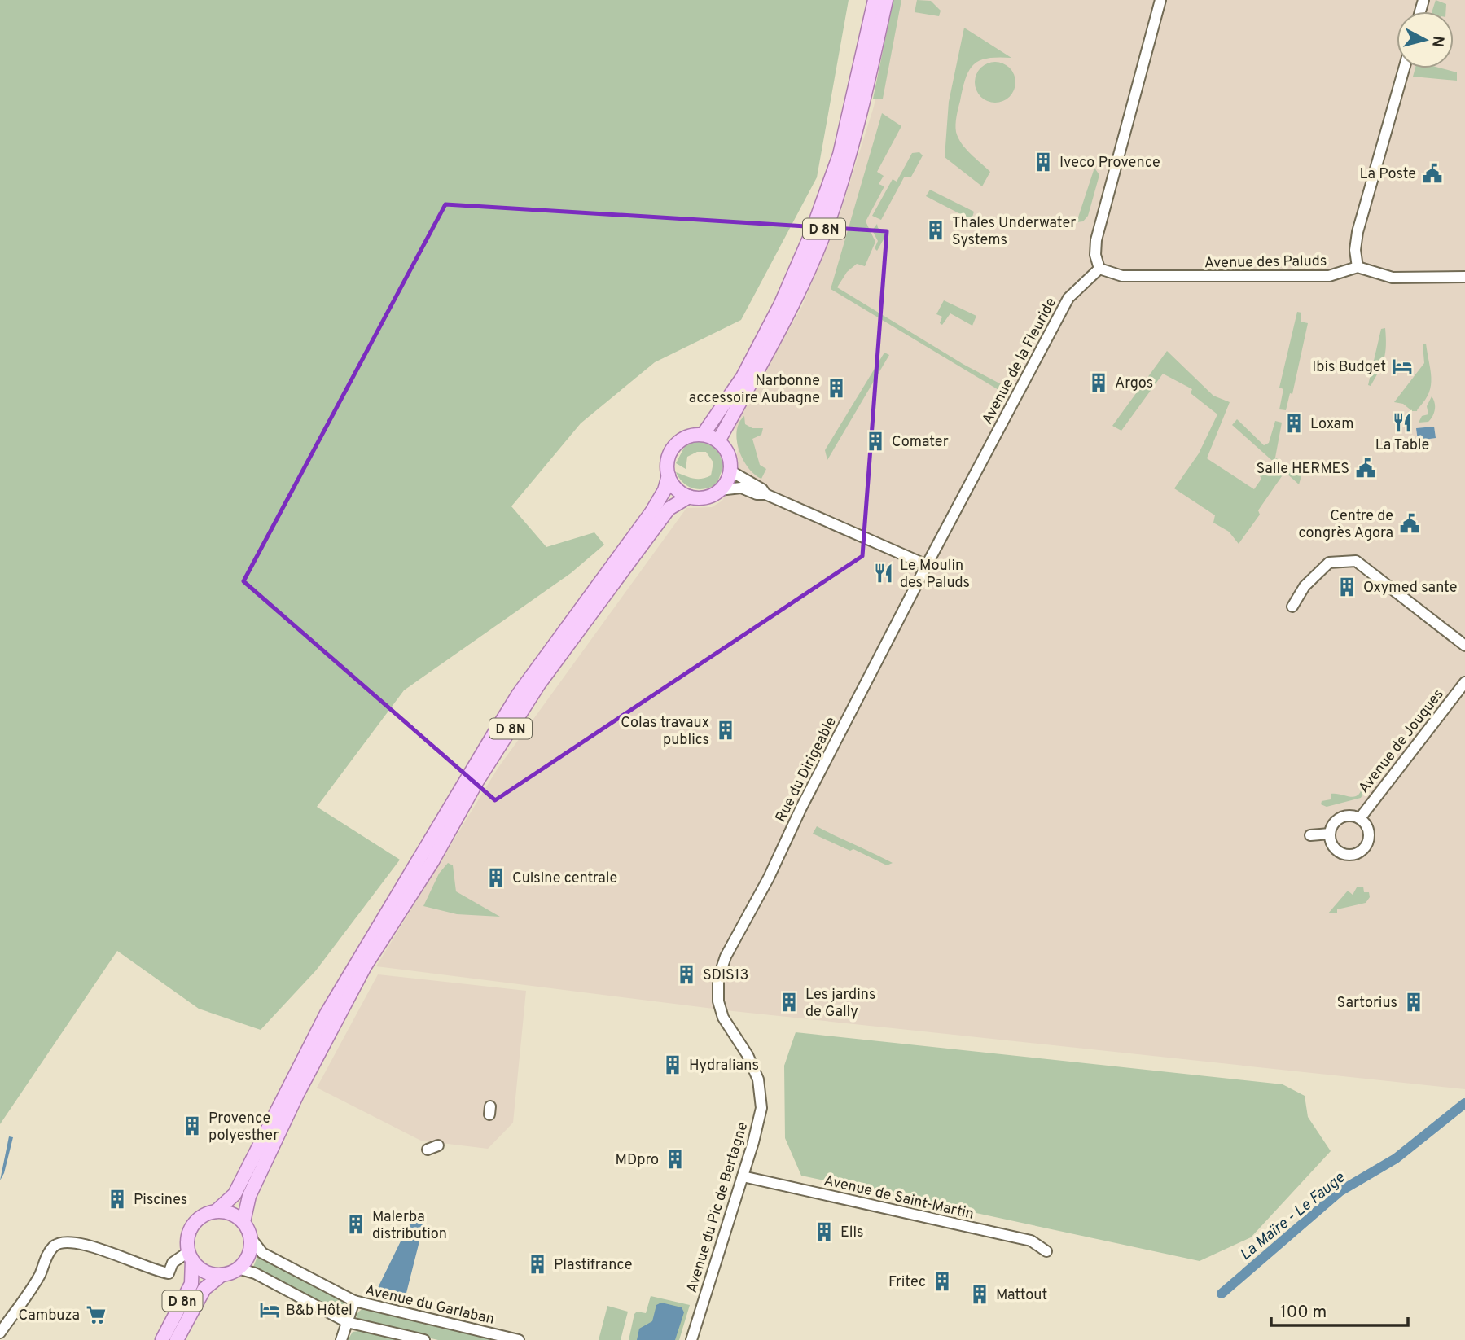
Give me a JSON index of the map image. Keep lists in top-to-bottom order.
{
  "streets": {
    "main road": ["D 8N", "D 8n"],
    "street": [
      "Avenue des Paluds",
      "Avenue de la Fleuride",
      "Avenue de Jouques",
      "Rue du Dirigeable",
      "Avenue de Saint-Martin",
      "Avenue du Pic de Bertagne",
      "Avenue du Garlaban"
    ]
  },
  "crossings": [
    ["D 8N", "D 8n"],
    ["D 8N", "Avenue du Garlaban"],
    ["Avenue des Paluds", "Avenue de la Fleuride"],
    ["Avenue de la Fleuride", "Rue du Dirigeable"],
    ["Rue du Dirigeable", "Avenue du Pic de Bertagne"],
    ["Avenue de Saint-Martin", "Avenue du Pic de Bertagne"],
    ["D 8n", "Avenue du Garlaban"]
  ],
  "water": ["La Maïre - Le Fauge"],
  "places": {
    "building": [
      "Iveco Provence",
      "Thales Underwater Systems",
      "Argos",
      "Narbonne accessoire Aubagne",
      "Loxam",
      "Comater",
      "Oxymed sante",
      "Colas travaux publics",
      "Cuisine centrale",
      "SDIS13",
      "Les jardins de Gally",
      "Sartorius",
      "Hydralians",
      "Provence polyesther",
      "MDpro",
      "Piscines",
      "Malerba distribution",
      "Elis",
      "Plastifrance",
      "Fritec",
      "Mattout"
    ],
    "public building": ["La Poste", "Salle HERMES", "Centre de congrès Agora"],
    "hotel": ["Ibis Budget", "B&b Hôtel"],
    "restaurant": ["La Table", "Le Moulin des Paluds"],
    "supermarket": ["Cambuza"]
  },
  "scale_bar": "100 m",
  "north": "right"
}
